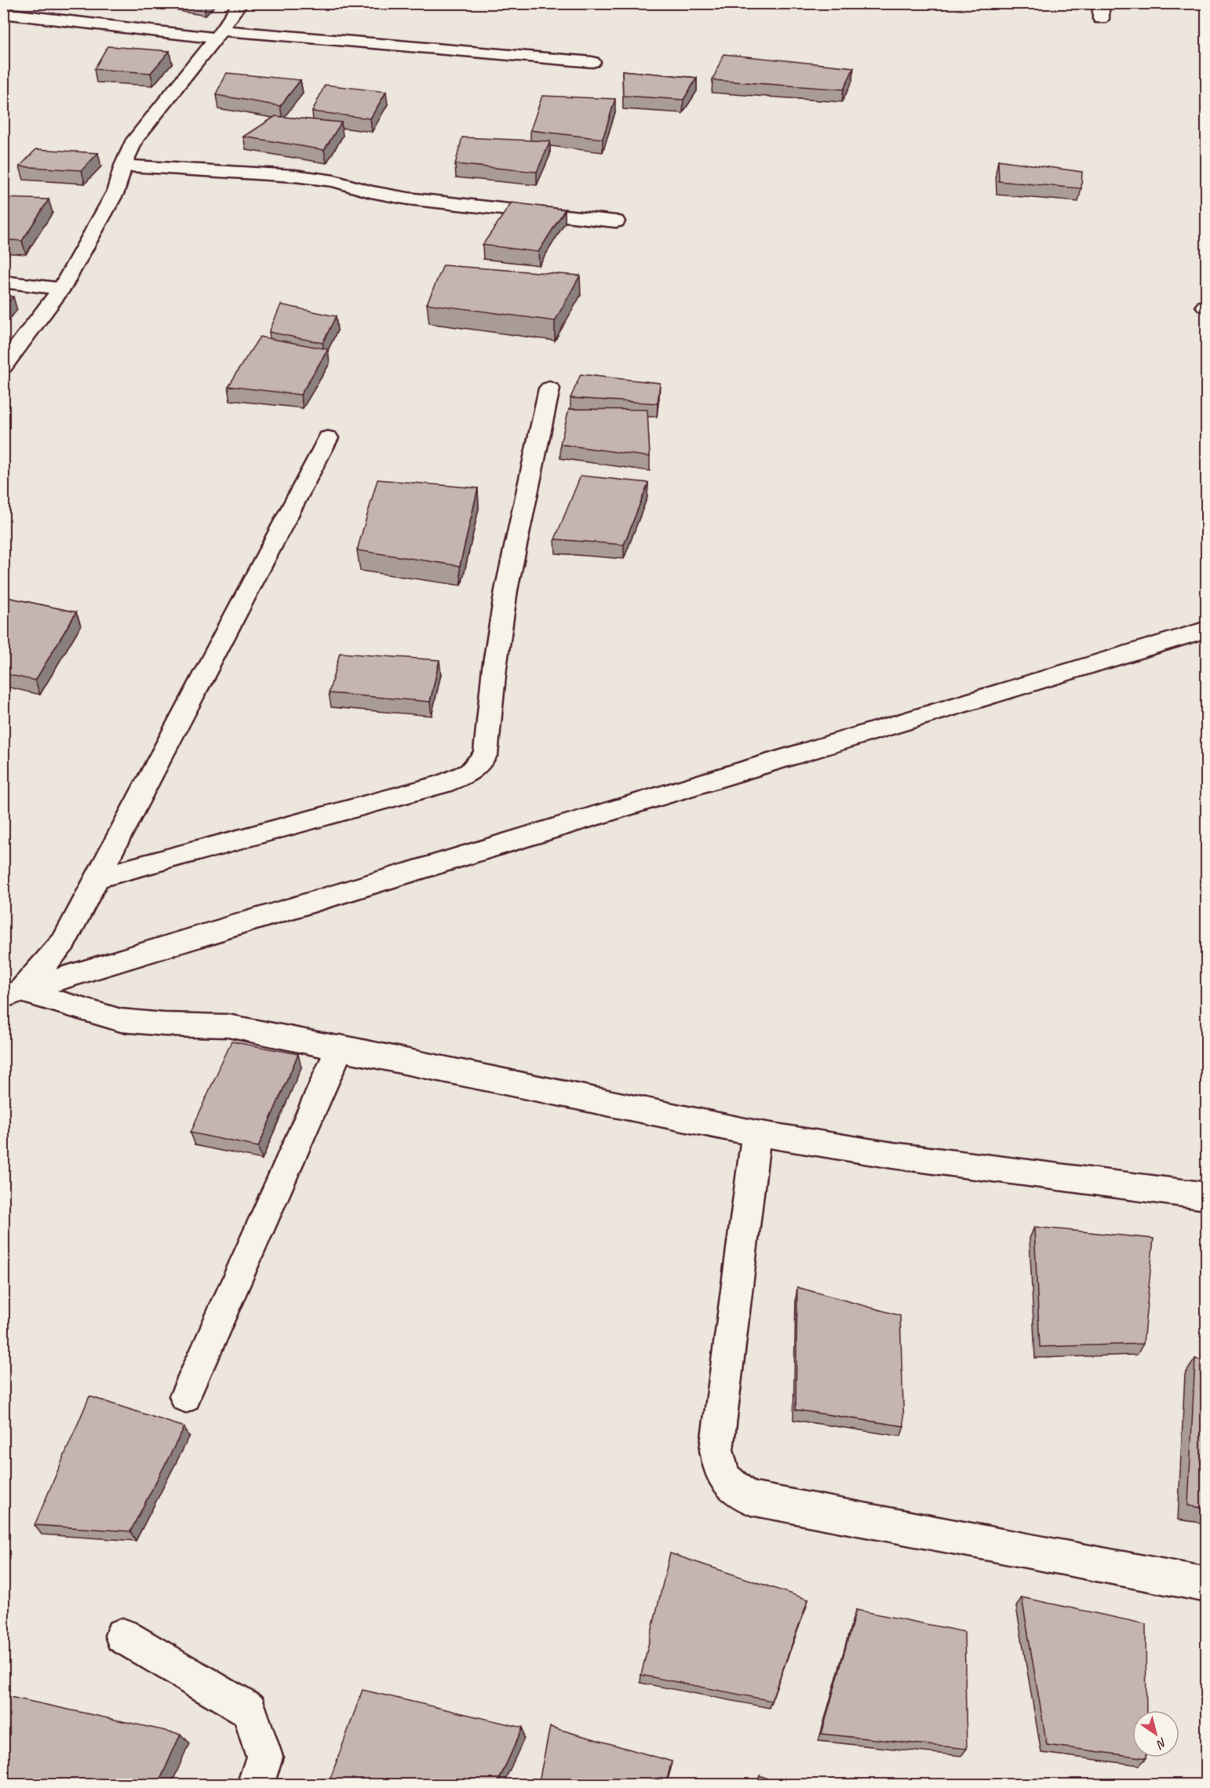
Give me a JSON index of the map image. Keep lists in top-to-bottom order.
{
  "north": "bottom right"
}
